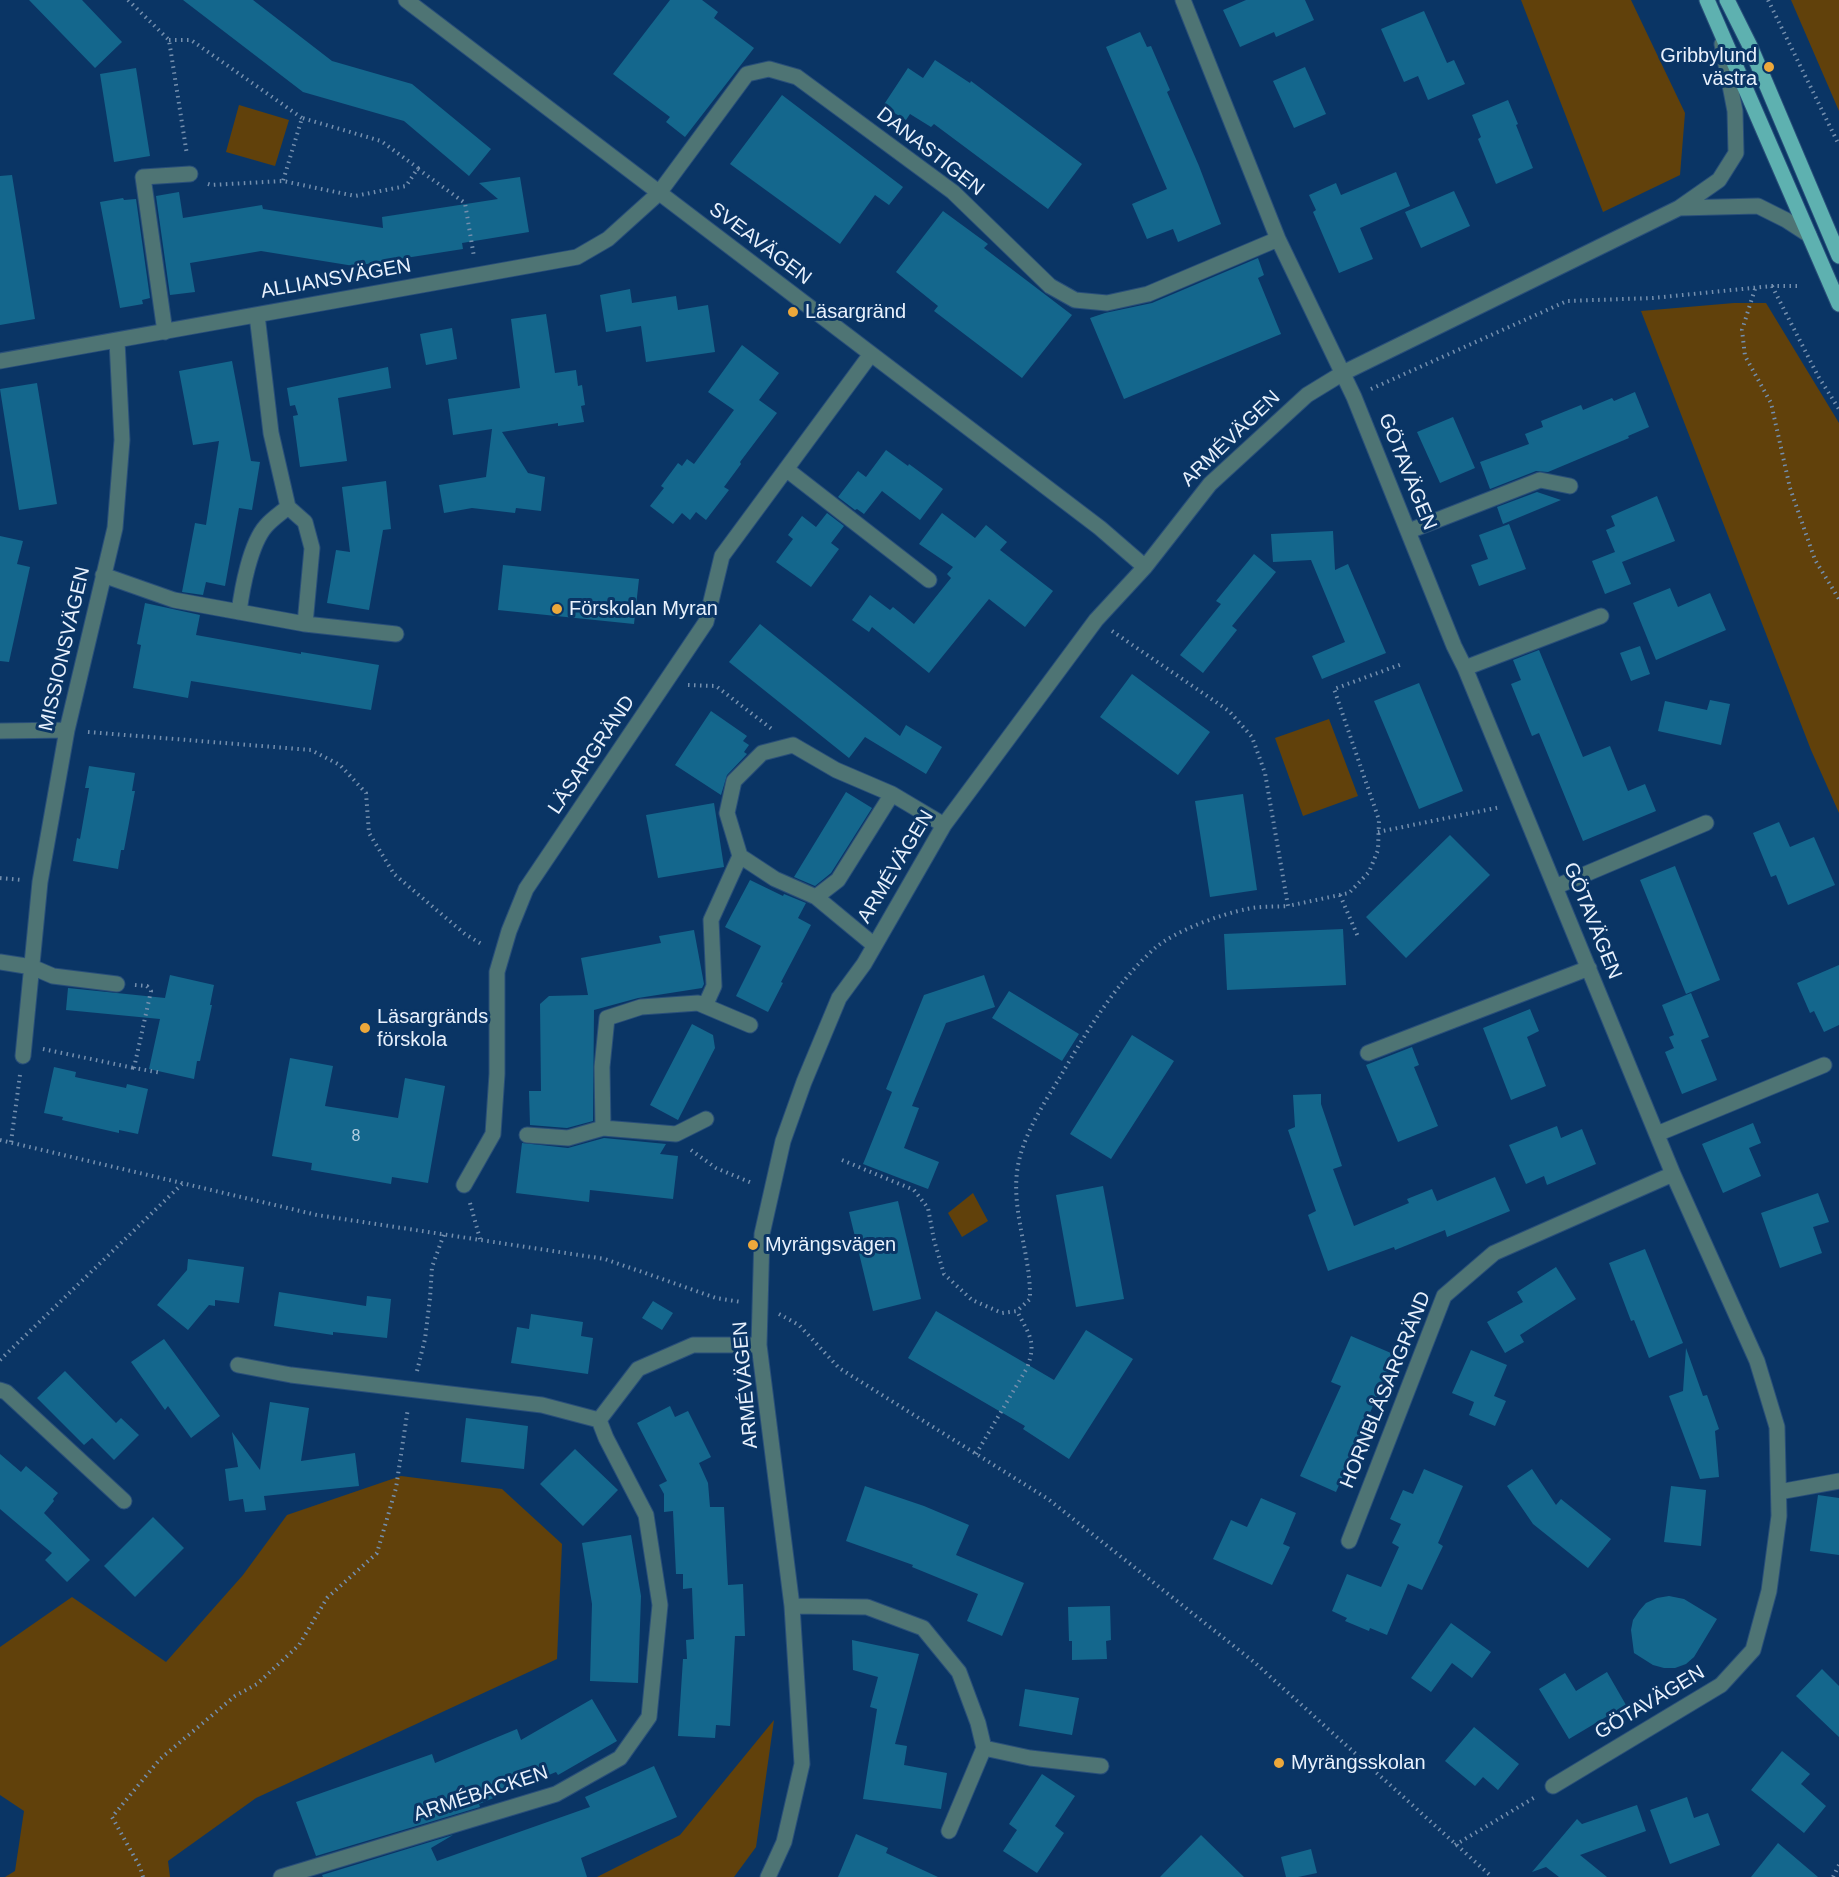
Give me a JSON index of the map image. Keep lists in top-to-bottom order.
{
  "streets": {
    "street": [
      "DANASTIGEN",
      "SVEAVÄGEN",
      "ALLIANSVÄGEN",
      "ARMÉVÄGEN",
      "GÖTAVÄGEN",
      "MISSIONSVÄGEN",
      "LÄSARGRÄND",
      "HORNBLÅSARGRÄND",
      "ARMÉBACKEN"
    ]
  },
  "crossings": [
    ["DANASTIGEN", "SVEAVÄGEN"],
    ["DANASTIGEN", "ALLIANSVÄGEN"],
    ["DANASTIGEN", "GÖTAVÄGEN"],
    ["SVEAVÄGEN", "ALLIANSVÄGEN"],
    ["SVEAVÄGEN", "ARMÉVÄGEN"],
    ["SVEAVÄGEN", "LÄSARGRÄND"],
    ["ALLIANSVÄGEN", "MISSIONSVÄGEN"],
    ["ARMÉVÄGEN", "GÖTAVÄGEN"],
    ["GÖTAVÄGEN", "HORNBLÅSARGRÄND"]
  ],
  "places": [
    "Gribbylund västra",
    "Läsargränd",
    "Förskolan Myran",
    "Läsargränds förskola",
    "Myrängsvägen",
    "Myrängsskolan"
  ],
  "house_numbers": ["8"]
}
